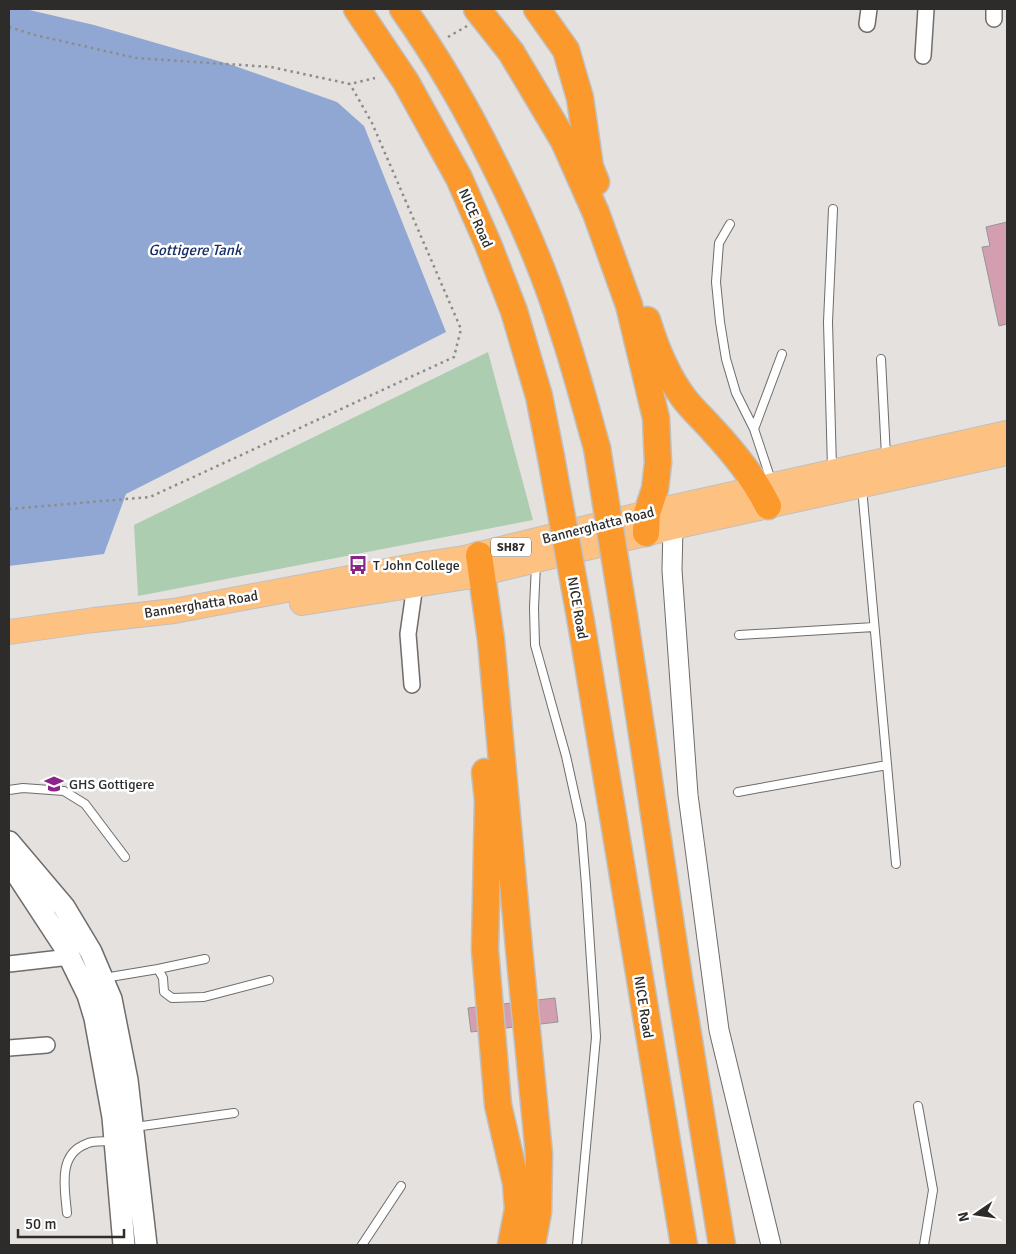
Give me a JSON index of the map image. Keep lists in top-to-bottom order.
{
  "streets": {
    "highway": ["NICE Road"],
    "main road": ["Bannerghatta Road", "SH87"]
  },
  "water": ["Gottigere Tank"],
  "places": {
    "bus stop": ["T John College"],
    "school or university": ["GHS Gottigere"]
  },
  "scale_bar": "50 m",
  "north": "left"
}
